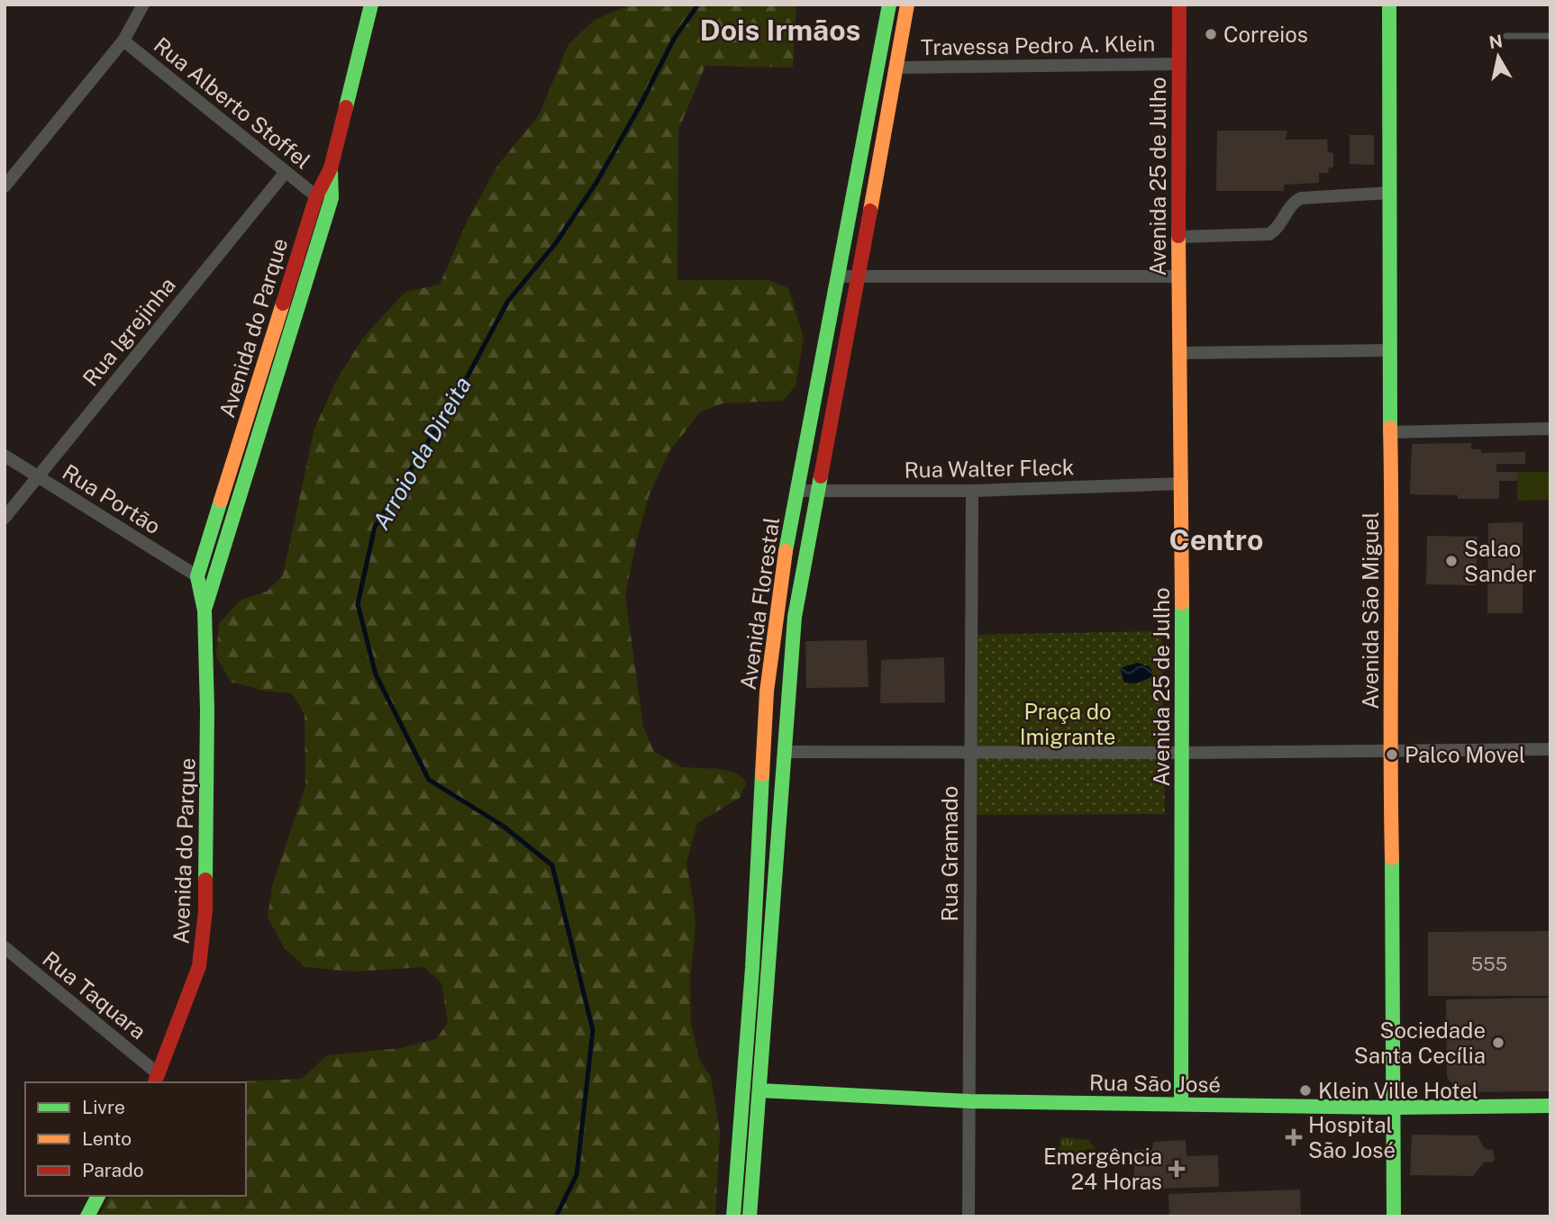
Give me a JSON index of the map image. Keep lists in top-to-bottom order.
{
  "streets": {
    "main road": [
      "Avenida 25 de Julho",
      "Avenida do Parque",
      "Avenida Florestal",
      "Avenida São Miguel",
      "Rua São José"
    ],
    "street": [
      "Travessa Pedro A. Klein",
      "Rua Alberto Stoffel",
      "Rua Igrejinha",
      "Rua Walter Fleck",
      "Rua Portão",
      "Rua Gramado",
      "Rua Taquara"
    ]
  },
  "crossings": [
    ["Travessa Pedro A. Klein", "Avenida 25 de Julho"],
    ["Travessa Pedro A. Klein", "Avenida Florestal"],
    ["Rua Alberto Stoffel", "Avenida do Parque"],
    ["Rua Alberto Stoffel", "Rua Igrejinha"],
    ["Avenida 25 de Julho", "Rua Walter Fleck"],
    ["Avenida 25 de Julho", "Rua São José"],
    ["Avenida do Parque", "Rua Portão"],
    ["Avenida do Parque", "Rua Taquara"],
    ["Rua Igrejinha", "Rua Portão"],
    ["Rua Walter Fleck", "Avenida Florestal"],
    ["Rua Walter Fleck", "Rua Gramado"],
    ["Avenida Florestal", "Rua São José"],
    ["Avenida São Miguel", "Rua São José"],
    ["Rua Gramado", "Rua São José"]
  ],
  "districts": ["Dois Irmãos", "Centro"],
  "water": ["Arroio da Direita"],
  "parks": ["Praça do Imigrante"],
  "places": {
    "other": [
      "Correios",
      "Salao Sander",
      "Palco Movel",
      "Sociedade Santa Cecília",
      "Klein Ville Hotel"
    ],
    "health": ["Hospital São José", "Emergência 24 Horas"]
  },
  "house_numbers": ["555"],
  "legend": ["Livre", "Lento", "Parado"],
  "north": "top"
}
